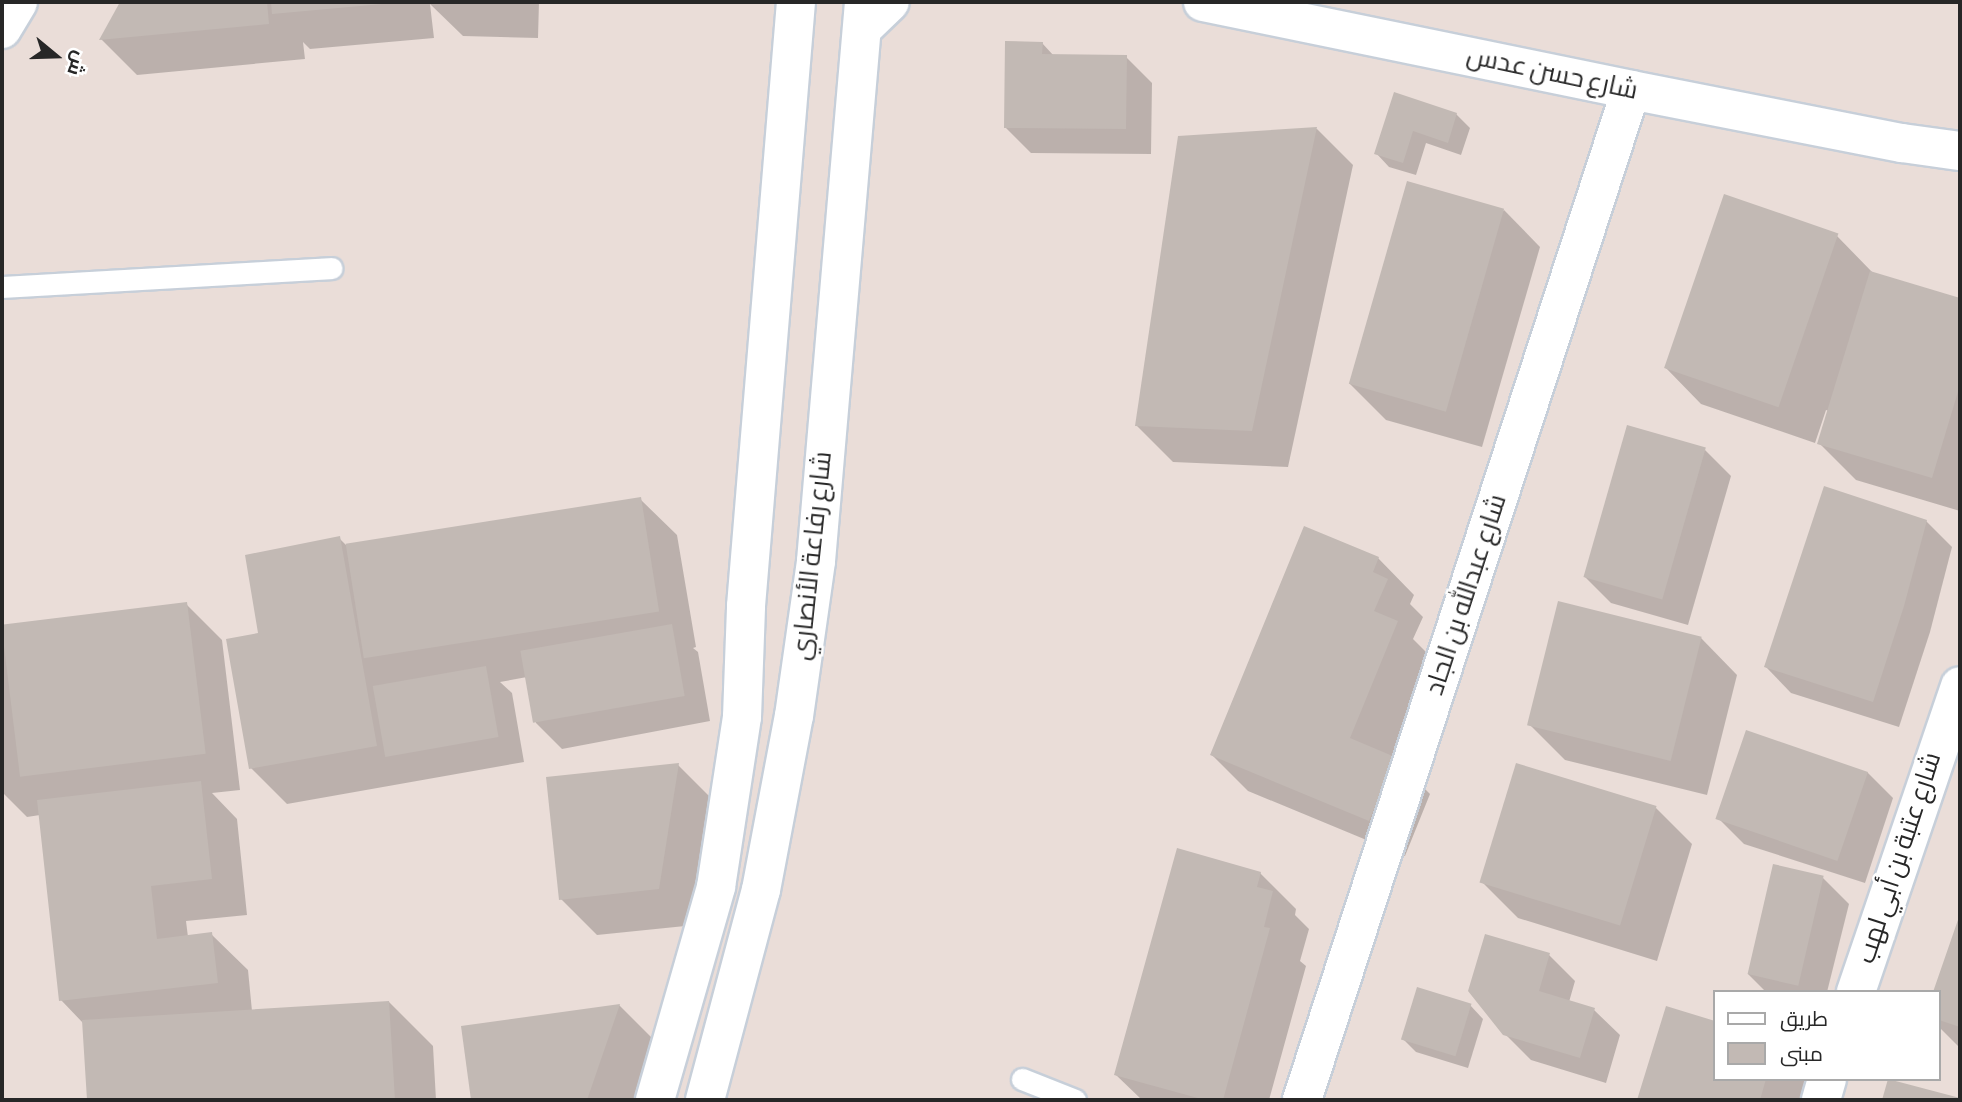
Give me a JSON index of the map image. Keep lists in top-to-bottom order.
{
  "streets": {
    "street": [
      "شارع حسن عدس",
      "شارع رفاعة الأنصاري",
      "شارع عبدالله بن الجاد",
      "شارع عتبة بن أبي لهب"
    ]
  },
  "crossings": [
    ["شارع حسن عدس", "شارع عبدالله بن الجاد"]
  ],
  "legend": ["طريق", "مبنى"],
  "north": "right"
}
